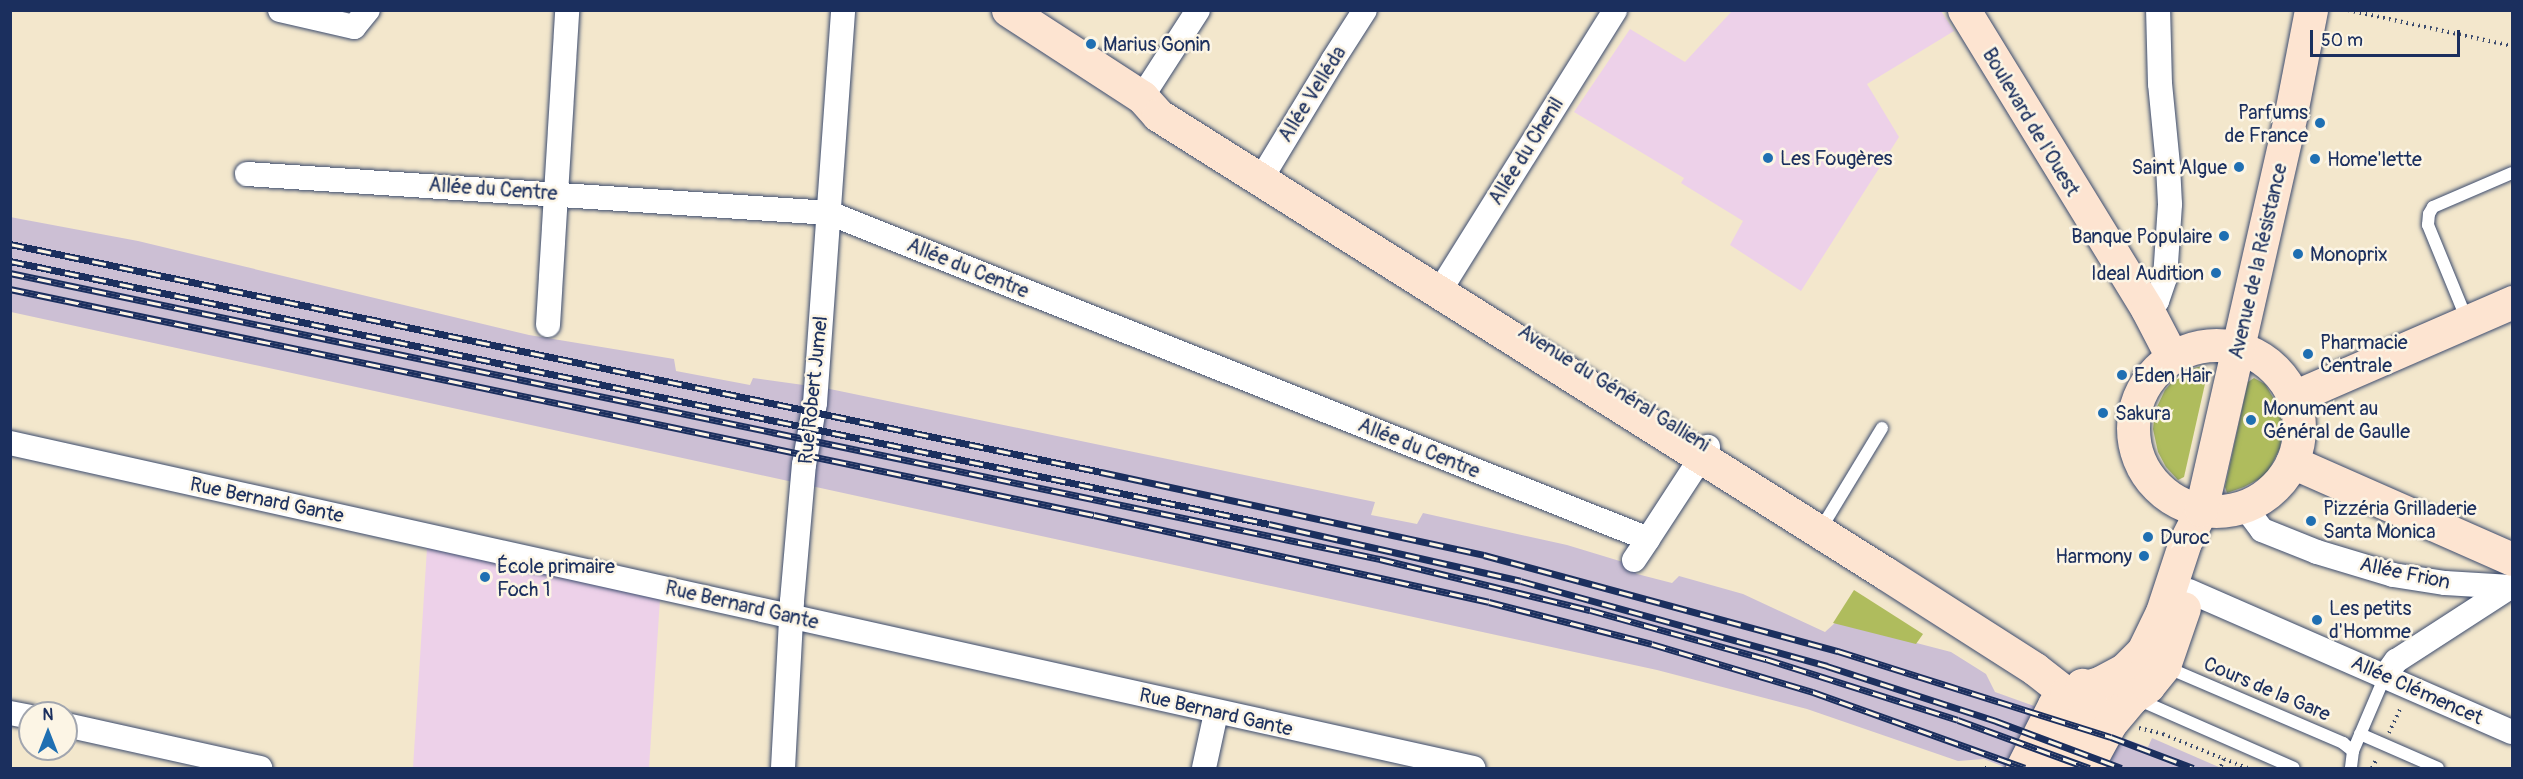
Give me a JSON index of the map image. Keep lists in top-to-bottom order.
{
  "streets": {
    "street": [
      "Allée Velléda",
      "Boulevard de l'Ouest",
      "Allée du Chenil",
      "Allée du Centre",
      "Avenue de la Résistance",
      "Avenue du Général Gallieni",
      "Rue Robert Jumel",
      "Rue Bernard Gante",
      "Allée Frion",
      "Allée Clémencet"
    ],
    "lane": ["Cours de la Gare"]
  },
  "crossings": [
    ["Allée Velléda", "Avenue du Général Gallieni"],
    ["Allée du Chenil", "Avenue du Général Gallieni"],
    ["Allée du Centre", "Rue Robert Jumel"],
    ["Avenue de la Résistance", "Cours de la Gare"],
    ["Avenue de la Résistance", "Allée Clémencet"],
    ["Rue Robert Jumel", "Rue Bernard Gante"]
  ],
  "places": [
    "Marius Gonin",
    "Parfums de France",
    "Les Fougères",
    "Home'lette",
    "Saint Algue",
    "Banque Populaire",
    "Monoprix",
    "Ideal Audition",
    "Pharmacie Centrale",
    "Eden Hair",
    "Sakura",
    "Monument au Général de Gaulle",
    "Pizzéria Grilladerie Santa Monica",
    "Duroc",
    "Harmony",
    "École primaire Foch 1",
    "Les petits d'Homme"
  ],
  "scale_bar": "50 m",
  "north": "top"
}
